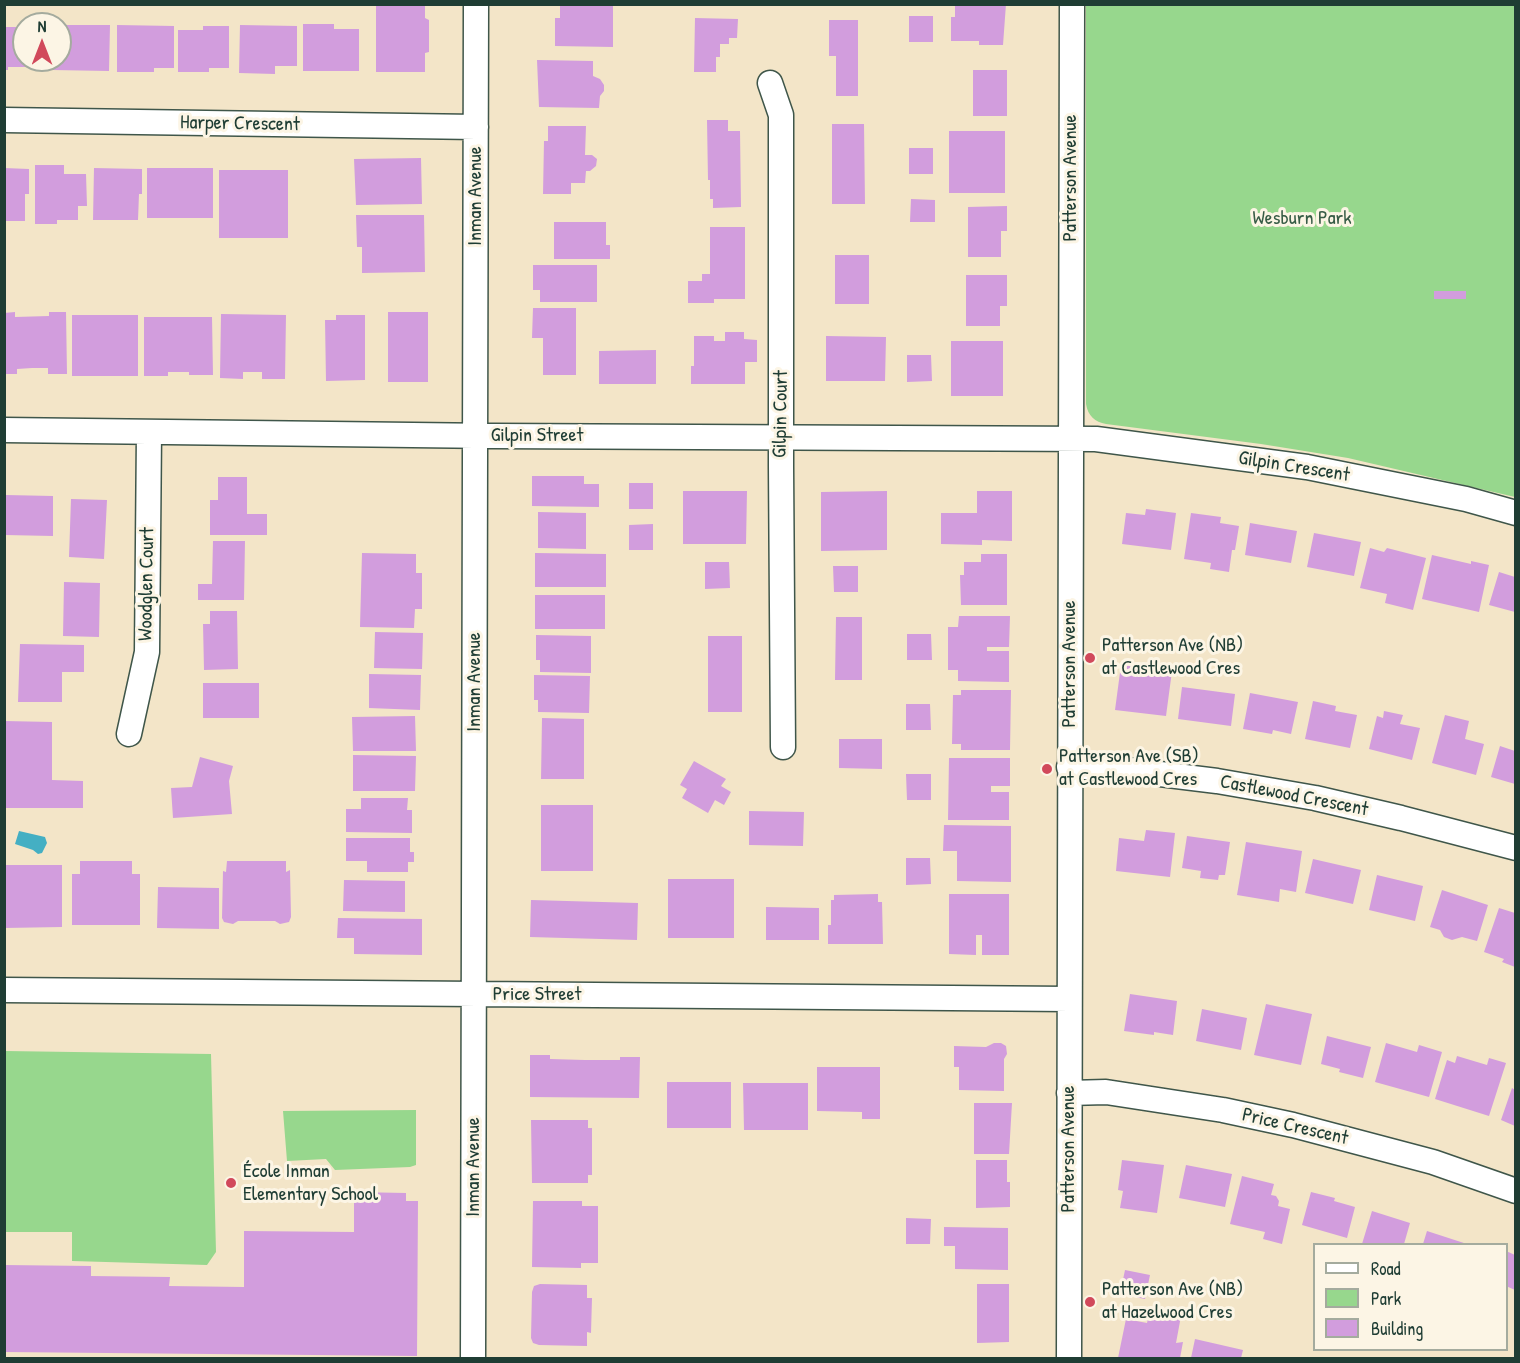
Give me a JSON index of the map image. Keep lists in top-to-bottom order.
{
  "streets": {
    "street": [
      "Harper Crescent",
      "Patterson Avenue",
      "Inman Avenue",
      "Gilpin Court",
      "Gilpin Street",
      "Gilpin Crescent",
      "Woodglen Court",
      "Castlewood Crescent",
      "Price Street",
      "Price Crescent"
    ]
  },
  "crossings": [
    ["Harper Crescent", "Inman Avenue"],
    ["Patterson Avenue", "Gilpin Street"],
    ["Patterson Avenue", "Gilpin Crescent"],
    ["Patterson Avenue", "Castlewood Crescent"],
    ["Patterson Avenue", "Price Street"],
    ["Patterson Avenue", "Price Crescent"],
    ["Inman Avenue", "Gilpin Street"],
    ["Inman Avenue", "Price Street"],
    ["Gilpin Court", "Gilpin Street"],
    ["Gilpin Street", "Gilpin Crescent"],
    ["Gilpin Street", "Woodglen Court"]
  ],
  "parks": ["Wesburn Park"],
  "places": [
    "Patterson Ave (NB) at Castlewood Cres",
    "Patterson Ave (SB) at Castlewood Cres",
    "École Inman Elementary School",
    "Patterson Ave (NB) at Hazelwood Cres"
  ],
  "legend": ["Road", "Park", "Building"],
  "north": "top"
}
